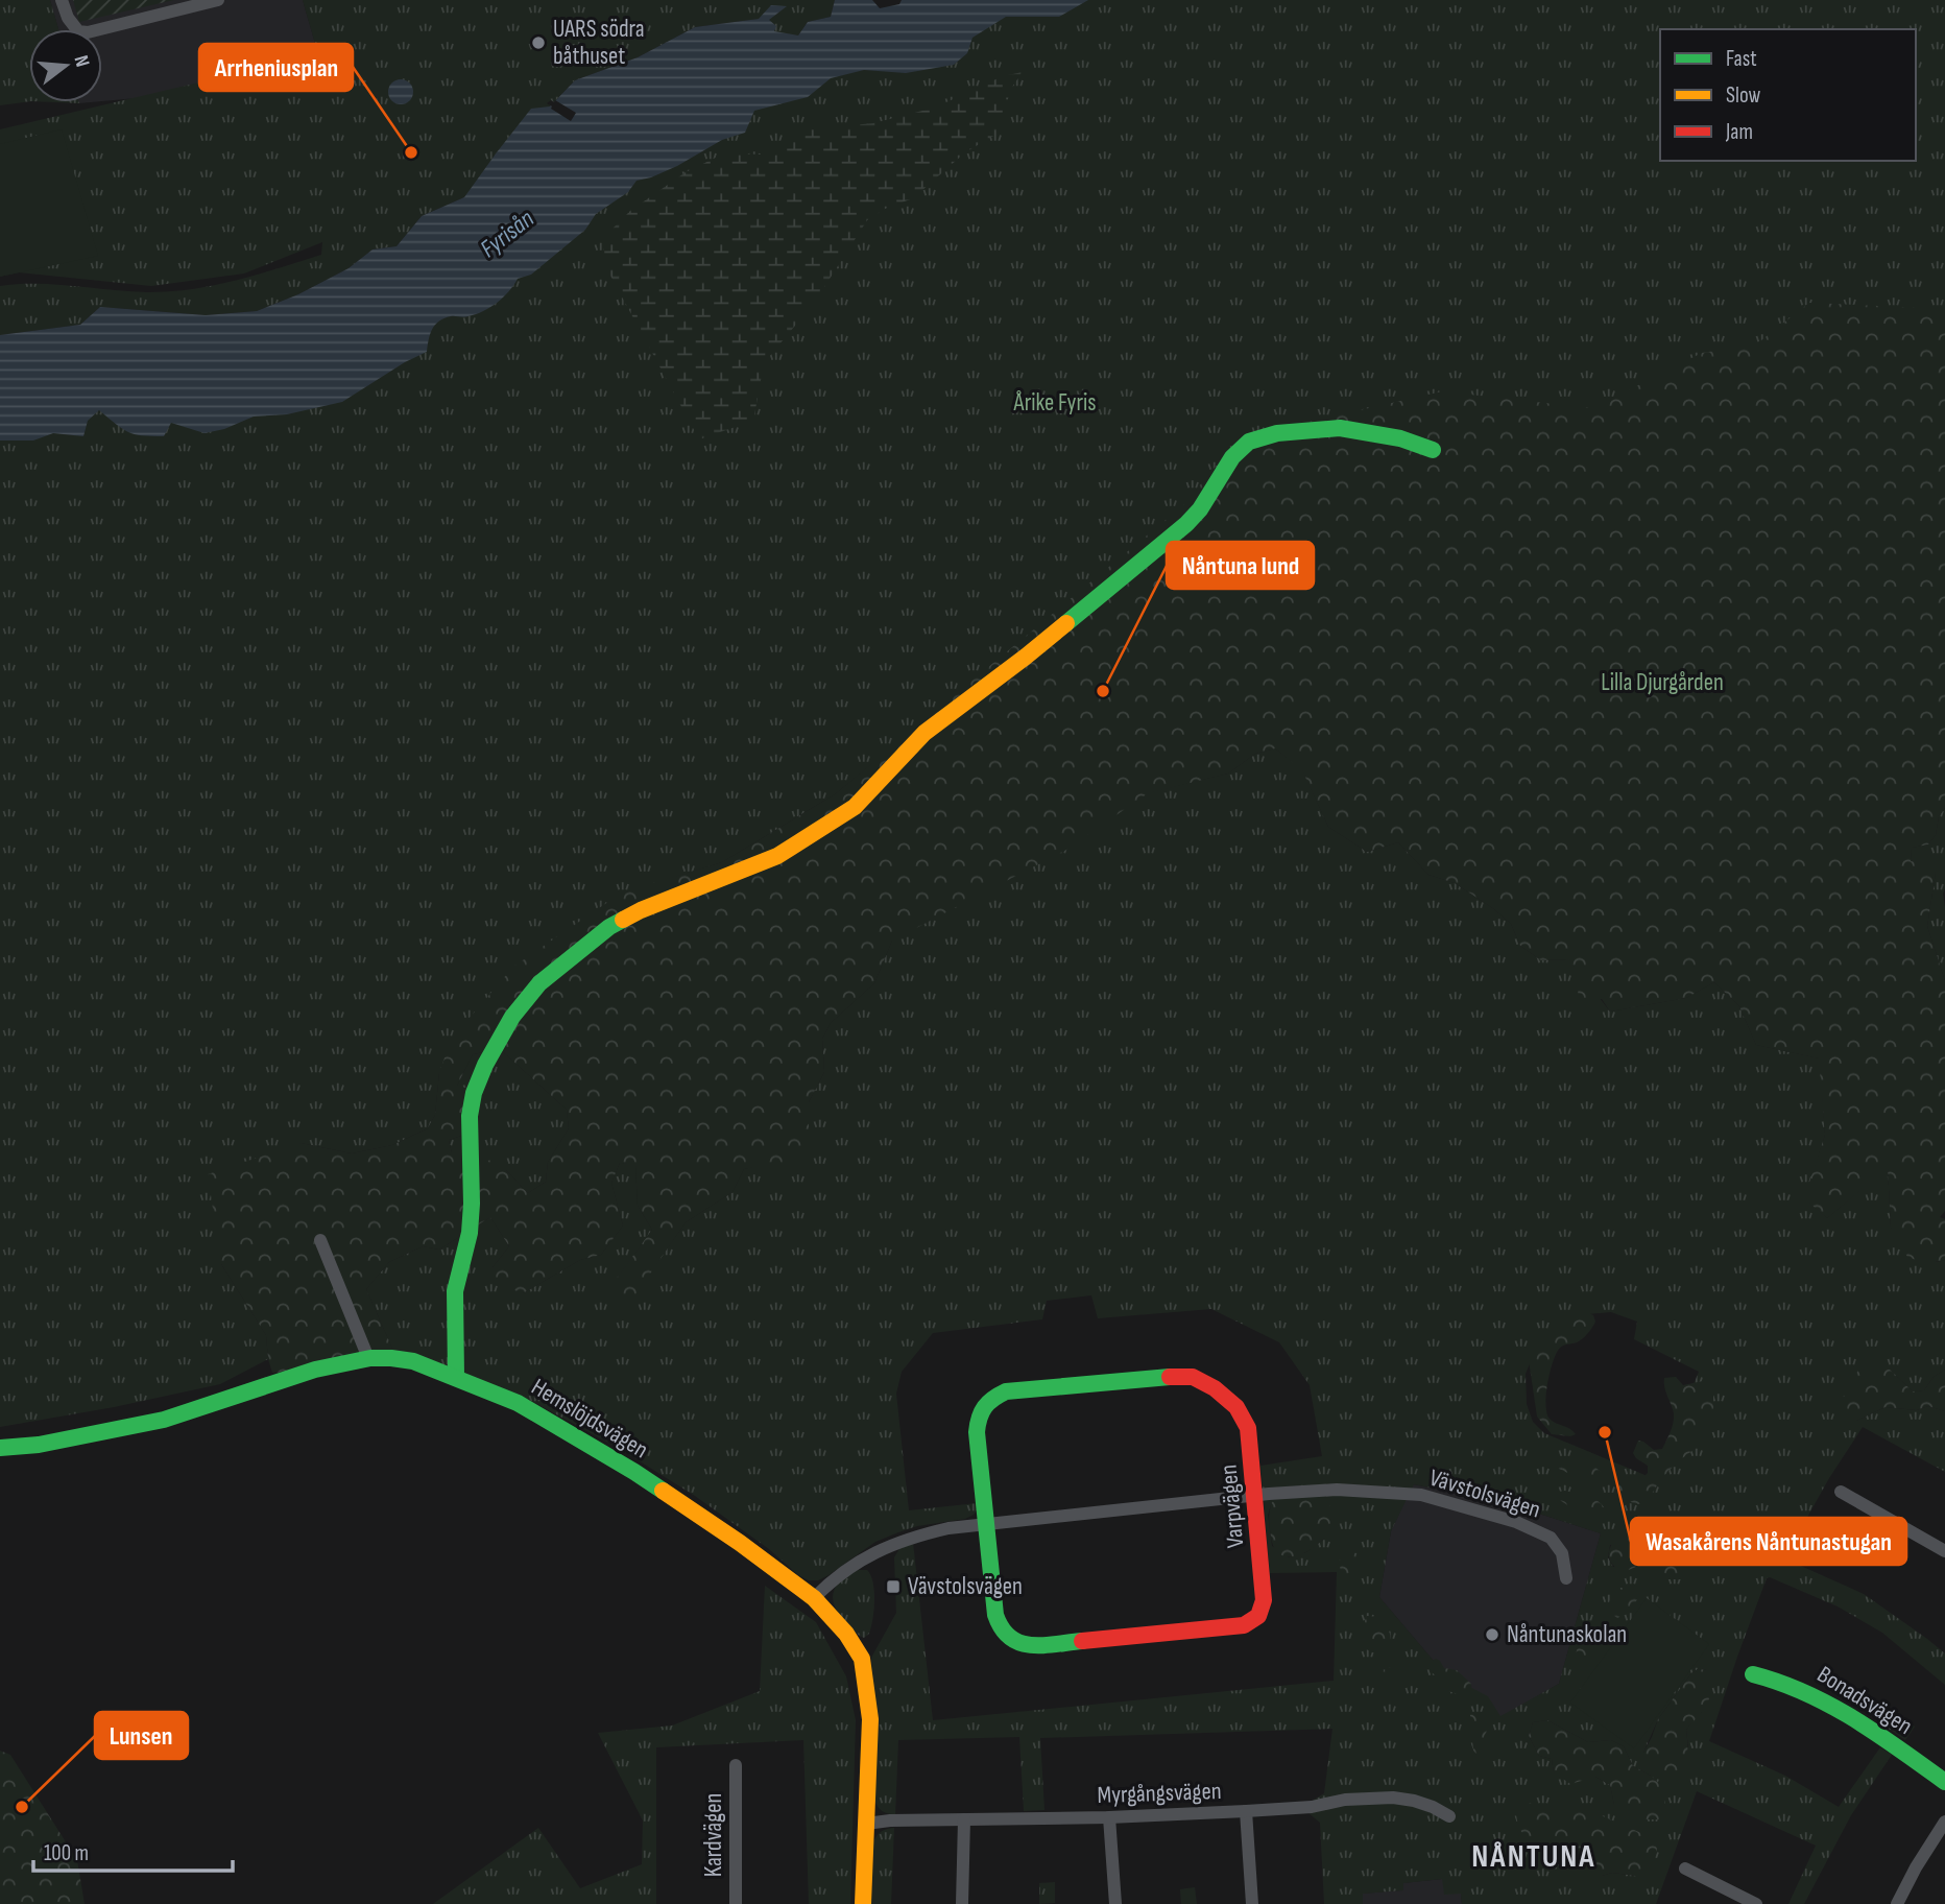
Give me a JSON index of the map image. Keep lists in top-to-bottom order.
{
  "streets": {
    "street": [
      "Hemslöjdsvägen",
      "Vävstolsvägen",
      "Varpvägen",
      "Bonadsvägen",
      "Myrgångsvägen",
      "Kardvägen"
    ]
  },
  "crossings": [
    ["Hemslöjdsvägen", "Vävstolsvägen"],
    ["Hemslöjdsvägen", "Myrgångsvägen"],
    ["Vävstolsvägen", "Varpvägen"]
  ],
  "districts": ["NÅNTUNA"],
  "water": ["Fyrisån"],
  "parks": ["Årike Fyris", "Lilla Djurgården"],
  "places": {
    "other": [
      "UARS södra båthuset",
      "Arrheniusplan",
      "Nåntuna lund",
      "Wasakårens Nåntunastugan",
      "Nåntunaskolan",
      "Lunsen"
    ],
    "transit": ["Vävstolsvägen"]
  },
  "legend": ["Fast", "Slow", "Jam"],
  "scale_bar": "100 m",
  "north": "right"
}
